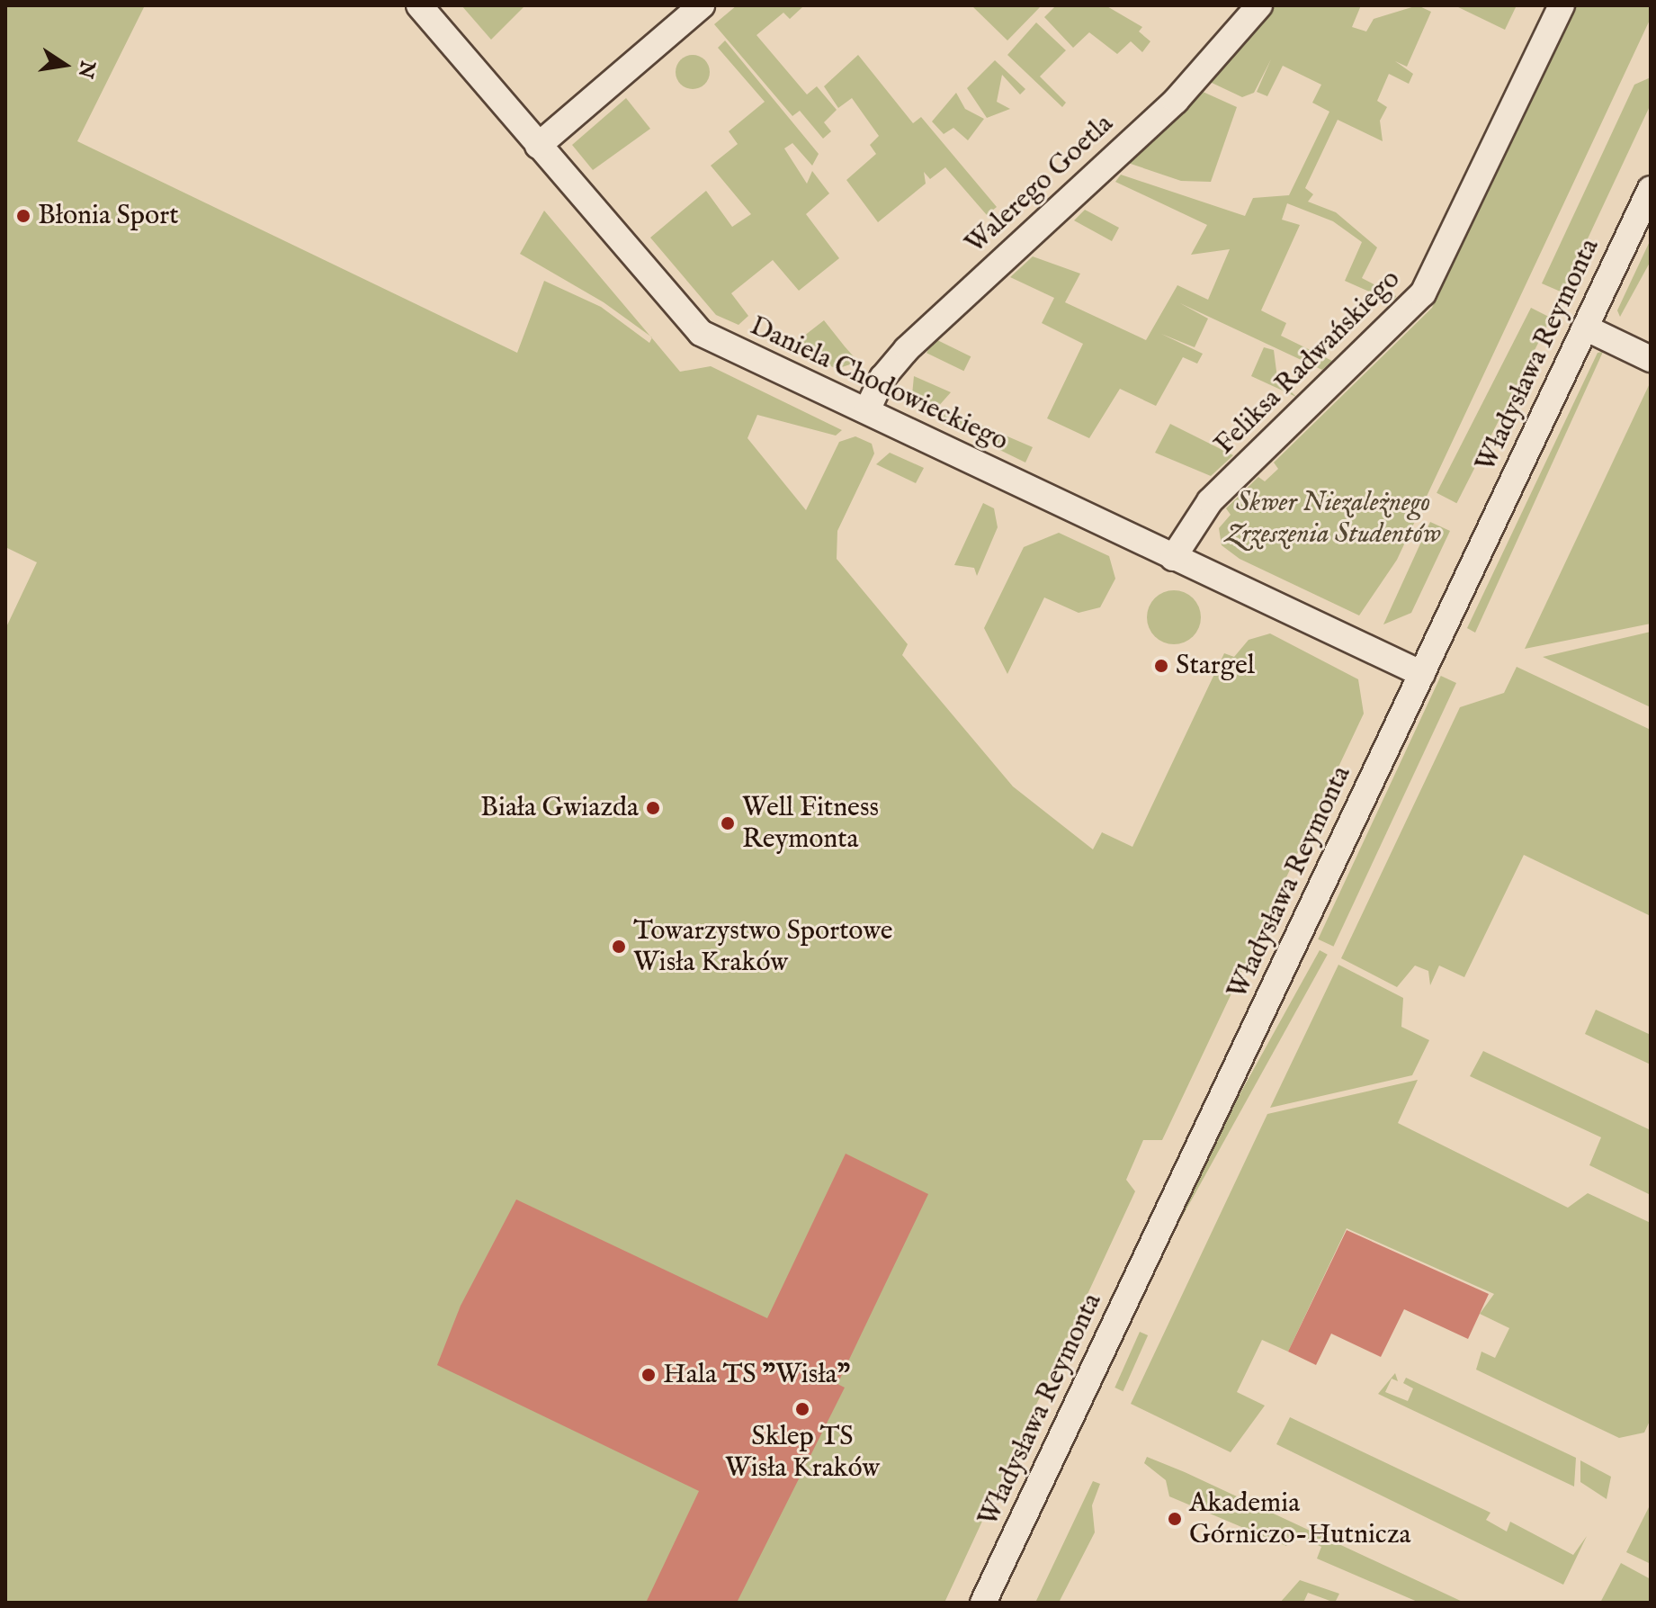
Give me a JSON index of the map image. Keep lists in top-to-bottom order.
{
  "streets": {
    "street": [
      "Walerego Goetla",
      "Władysława Reymonta",
      "Feliksa Radwańskiego",
      "Daniela Chodowieckiego"
    ]
  },
  "crossings": [
    ["Walerego Goetla", "Daniela Chodowieckiego"],
    ["Władysława Reymonta", "Daniela Chodowieckiego"],
    ["Feliksa Radwańskiego", "Daniela Chodowieckiego"]
  ],
  "parks": ["Skwer Niezależnego Zrzeszenia Studentów"],
  "places": [
    "Błonia Sport",
    "Stargel",
    "Biała Gwiazda",
    "Well Fitness Reymonta",
    "Towarzystwo Sportowe Wisła Kraków",
    "Hala TS \"Wisła\"",
    "Sklep TS Wisła Kraków",
    "Akademia Górniczo-Hutnicza"
  ],
  "north": "right"
}
